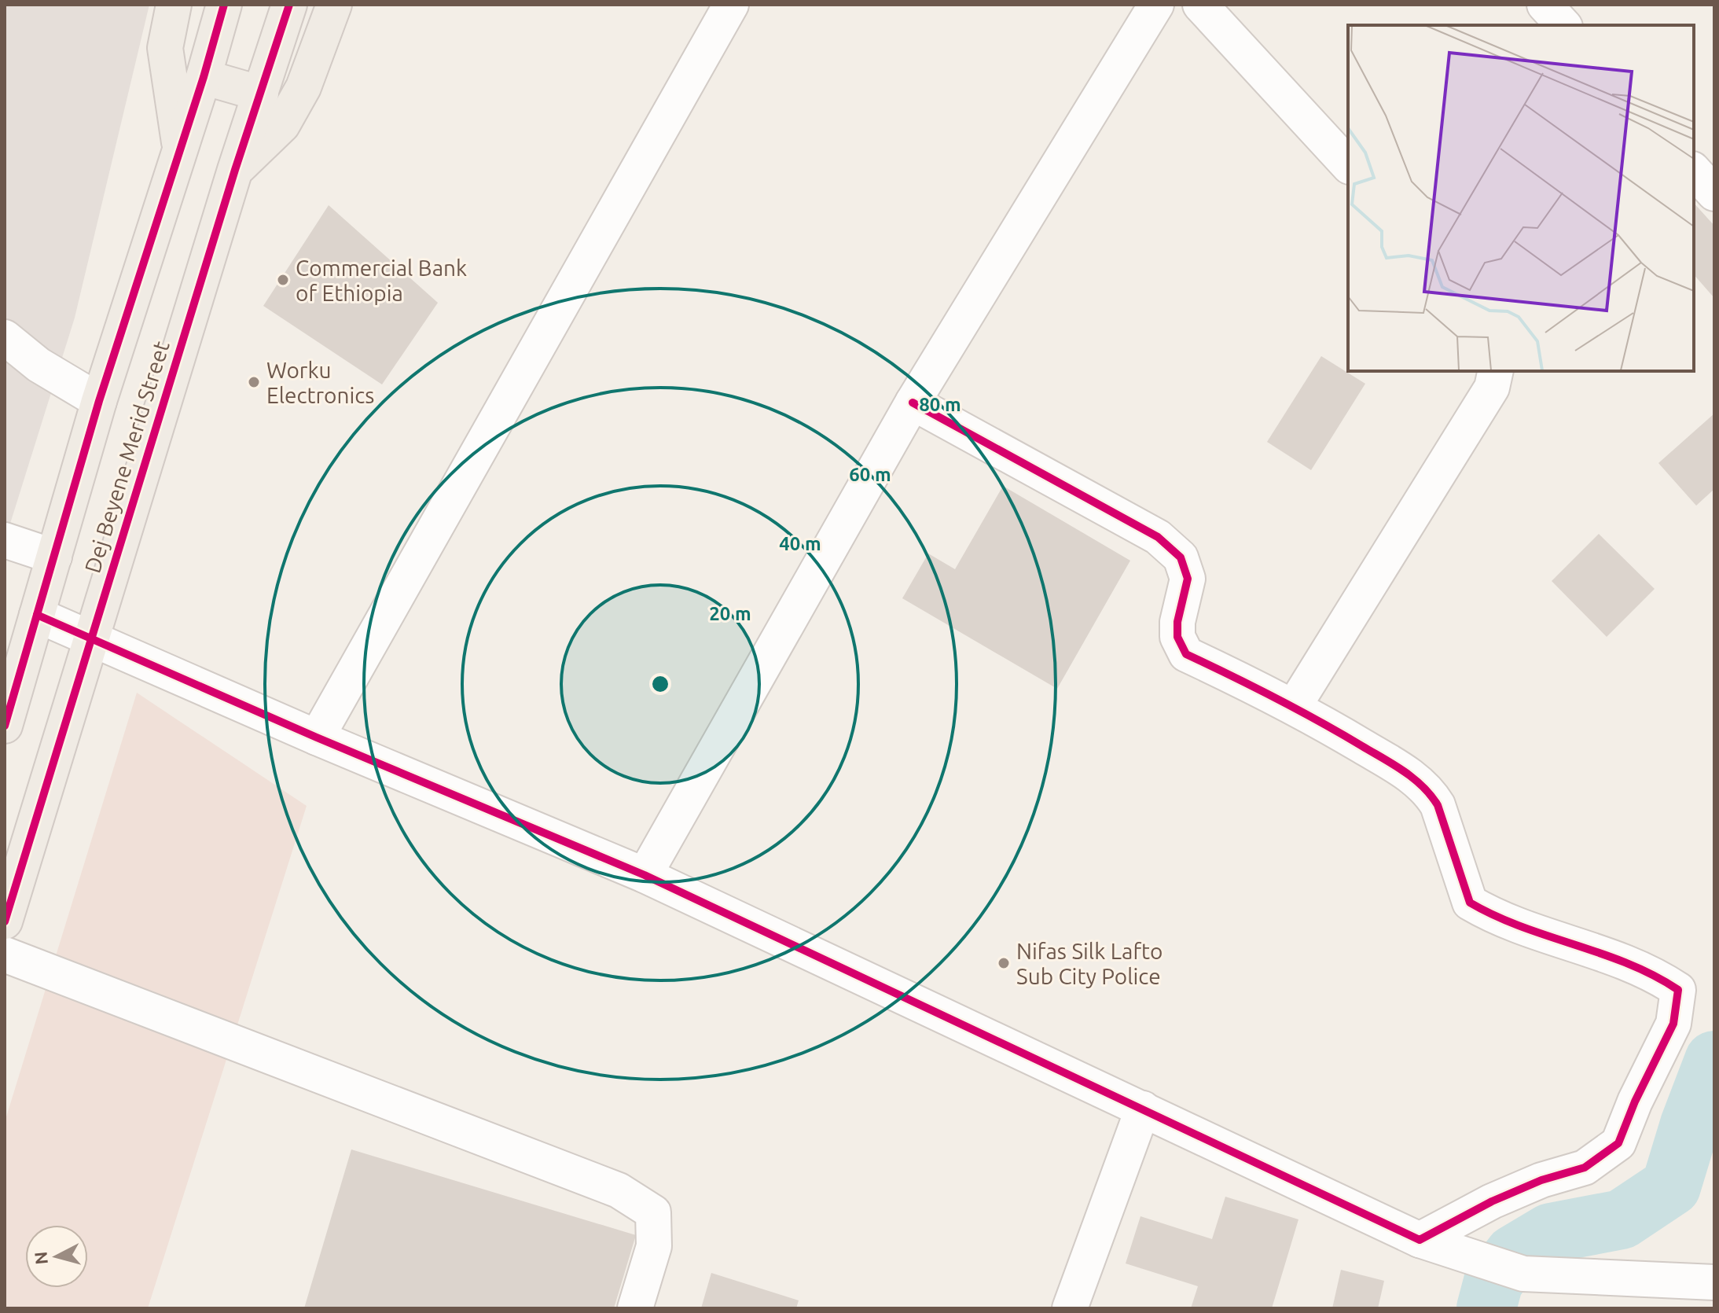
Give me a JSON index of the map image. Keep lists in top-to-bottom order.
{
  "streets": {
    "main road": ["Dej Beyene Merid Street"]
  },
  "places": ["Commercial Bank of Ethiopia", "Worku Electronics", "Nifas Silk Lafto Sub City Police"],
  "north": "left",
  "rings": [
    "80 m",
    "60 m",
    "40 m",
    "20 m"
  ]
}
